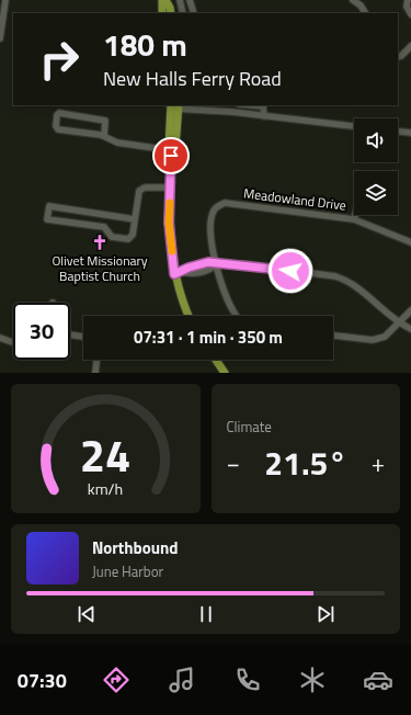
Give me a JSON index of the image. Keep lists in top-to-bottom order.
{
  "streets": {
    "street": ["Meadowland Drive"]
  },
  "places": {
    "church": ["Olivet Missionary Baptist Church"]
  },
  "page": {
    "turn": ["180 m", "New Halls Ferry Road"],
    "limit": "30",
    "trip": "07:31 · 1 min · 350 m",
    "tile": "Climate",
    "heat": ["−", "21.5°", "+"],
    "song": ["Northbound", "June Harbor"],
    "tabs": "07:30",
    "gauge": ["24", "km/h"]
  }
}
